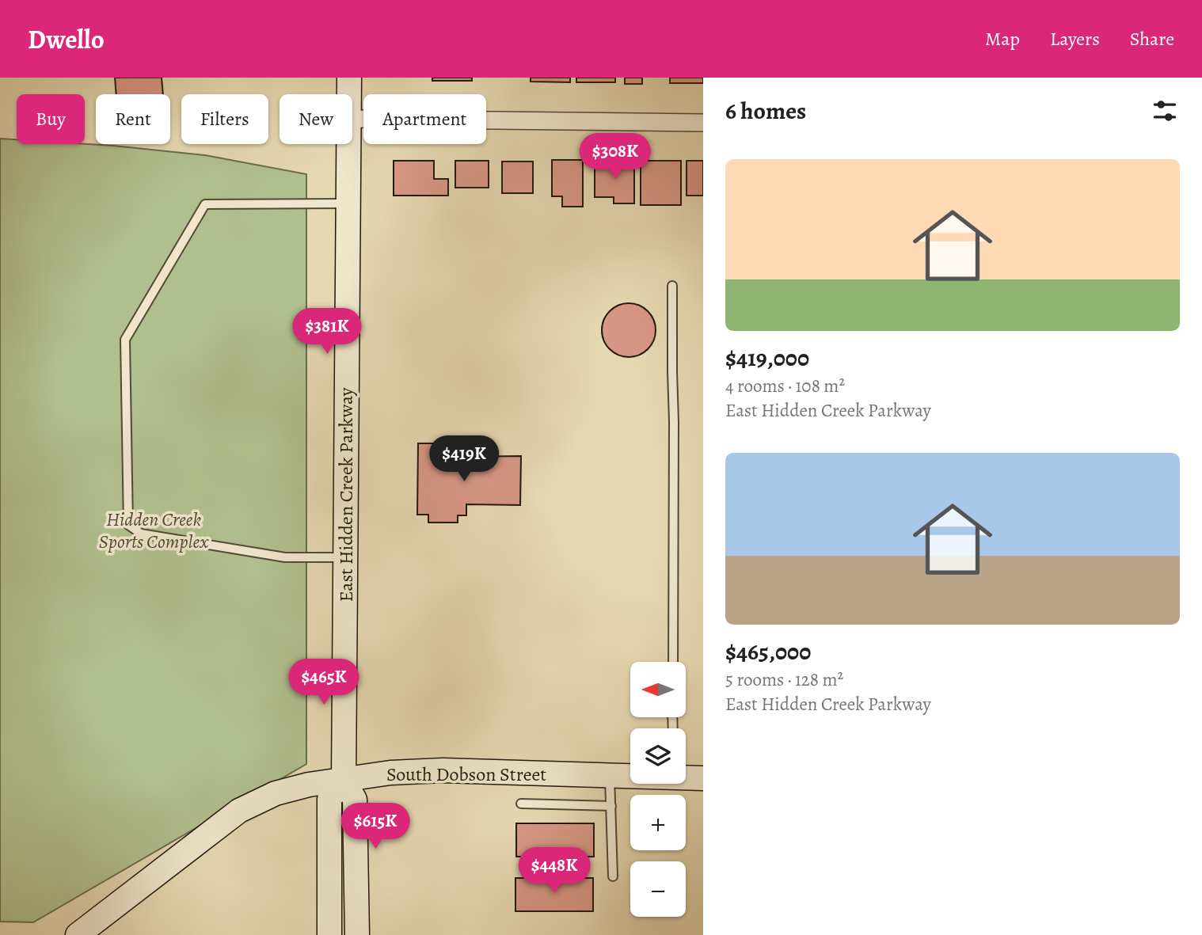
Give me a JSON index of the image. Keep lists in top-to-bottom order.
{
  "streets": {
    "main road": ["East Hidden Creek Parkway", "South Dobson Street"]
  },
  "crossings": [
    ["East Hidden Creek Parkway", "South Dobson Street"]
  ],
  "parks": ["Hidden Creek Sports Complex"],
  "north": "left",
  "page": {
    "header": "Dwello",
    "nav": ["Map", "Layers", "Share"],
    "heading": "6 homes",
    "chip": [
      "Buy",
      "Rent",
      "Filters",
      "New",
      "Apartment"
    ],
    "price": [
      "$308K",
      "$381K",
      "$419K",
      "$465K",
      "$615K",
      "$448K"
    ],
    "list": [
      {
        "name": "$419,000",
        "note": "4 rooms · 108 m² · East Hidden Creek Parkway"
      },
      {
        "name": "$465,000",
        "note": "5 rooms · 128 m² · East Hidden Creek Parkway"
      }
    ],
    "map_buttons": ["+", "−"]
  }
}
